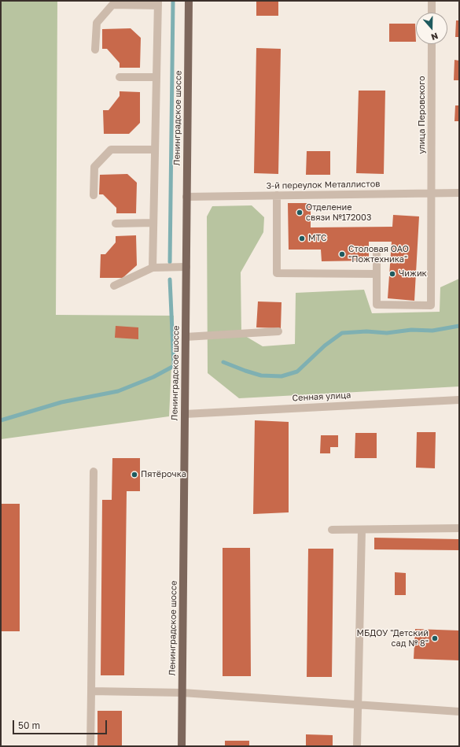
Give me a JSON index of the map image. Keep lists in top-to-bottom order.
{
  "streets": {
    "main road": ["Ленинградское шоссе"],
    "street": ["улица Перовского", "3-й переулок Металлистов", "Сенная улица"]
  },
  "crossings": [
    ["улица Перовского", "3-й переулок Металлистов"],
    ["Ленинградское шоссе", "3-й переулок Металлистов"],
    ["Ленинградское шоссе", "Сенная улица"]
  ],
  "places": [
    "Отделение связи №172003",
    "МТС",
    "Столовая ОАО \"Пожтехника\"",
    "Чижик",
    "Пятёрочка",
    "МБДОУ \"Детский сад № 8\""
  ],
  "scale_bar": "50 m",
  "north": "bottom"
}
